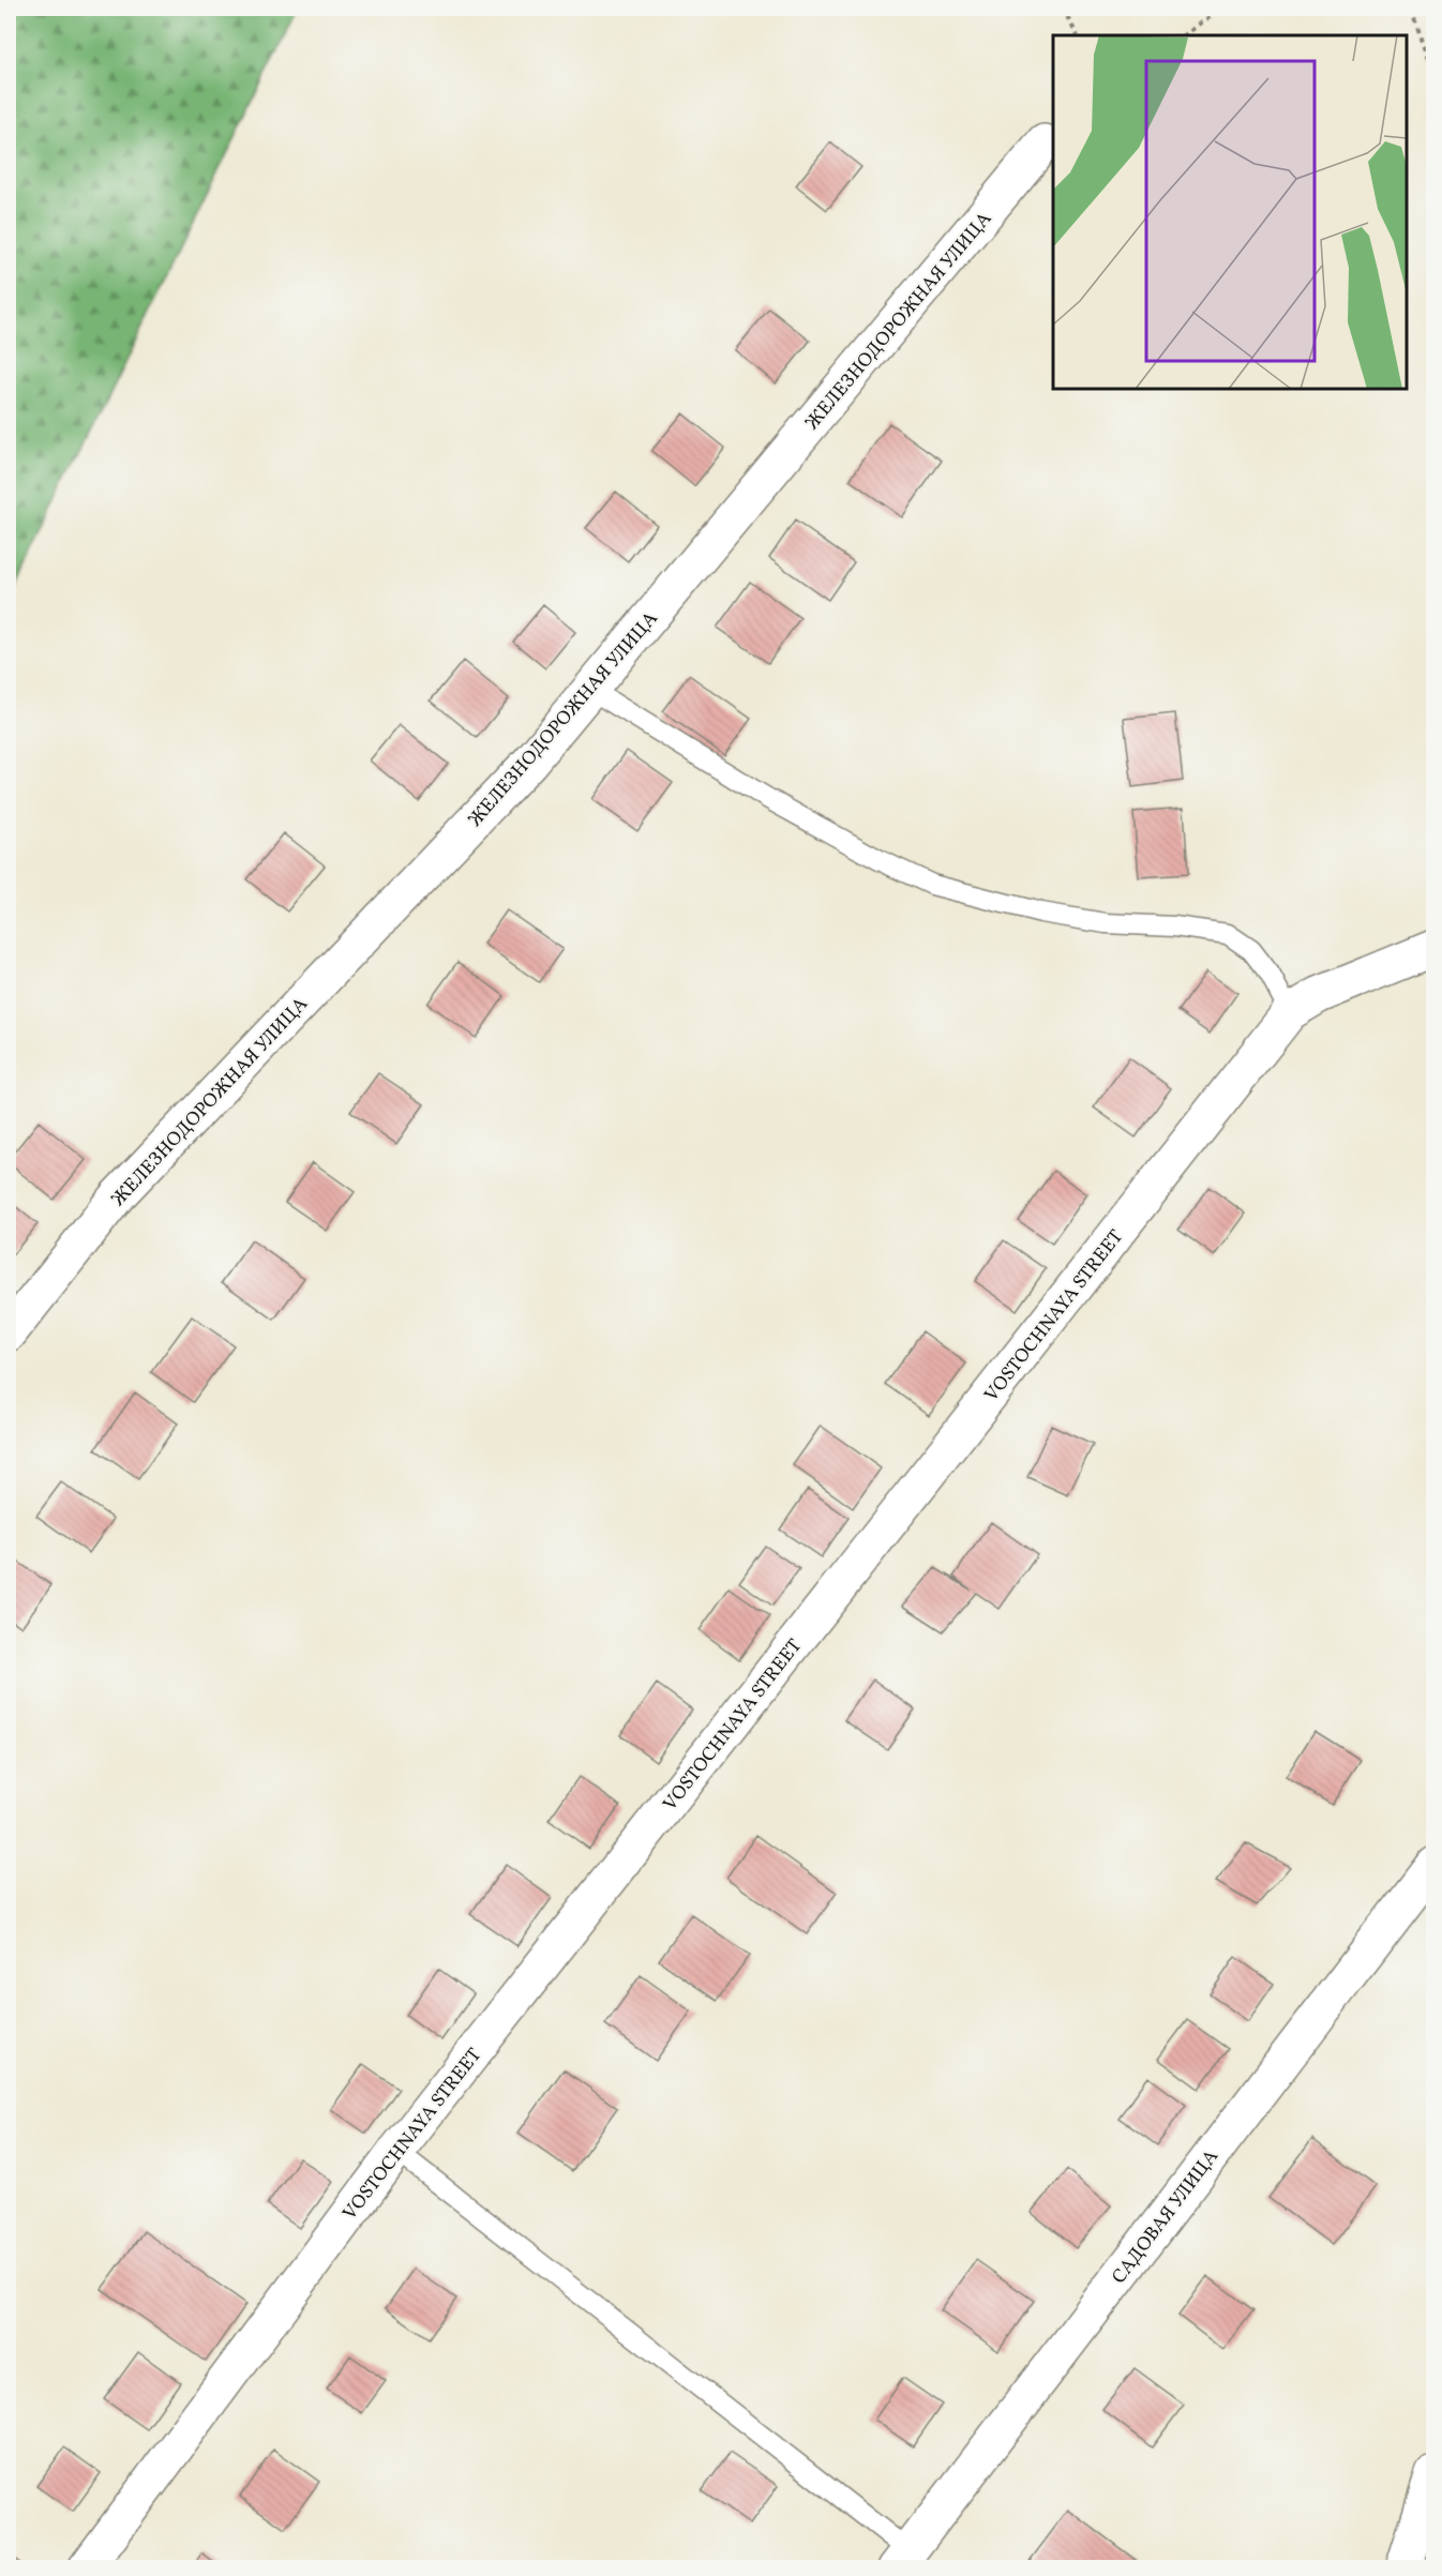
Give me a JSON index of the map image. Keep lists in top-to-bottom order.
{
  "streets": {
    "street": ["ЖЕЛЕЗНОДОРОЖНАЯ УЛИЦА", "VOSTOCHNAYA STREET", "САДОВАЯ УЛИЦА"]
  }
}
